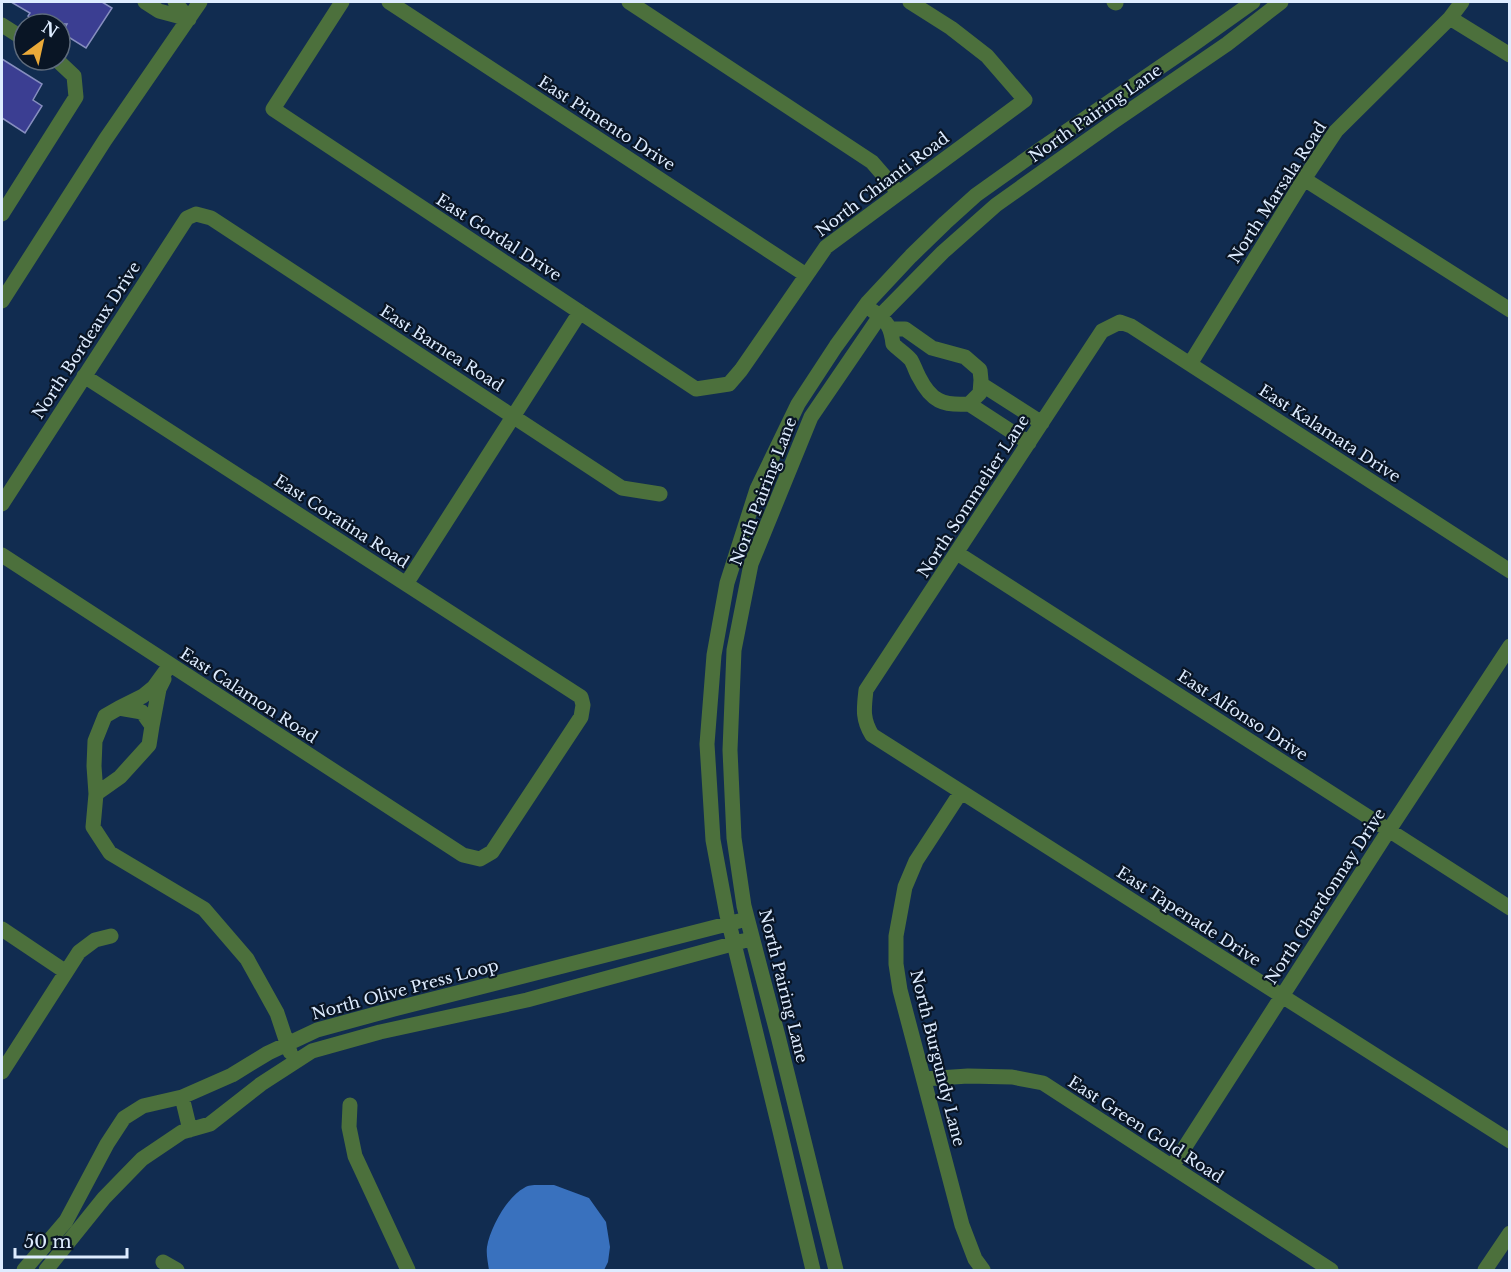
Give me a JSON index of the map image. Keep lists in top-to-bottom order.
{
  "streets": {
    "street": [
      "North Pairing Lane",
      "East Pimento Drive",
      "North Chianti Road",
      "North Marsala Road",
      "East Gordal Drive",
      "North Bordeaux Drive",
      "East Barnea Road",
      "East Kalamata Drive",
      "North Sommelier Lane",
      "East Coratina Road",
      "East Calamon Road",
      "East Alfonso Drive",
      "North Chardonnay Drive",
      "East Tapenade Drive",
      "North Olive Press Loop",
      "North Burgundy Lane",
      "East Green Gold Road"
    ]
  },
  "crossings": [
    ["North Pairing Lane", "North Olive Press Loop"],
    ["East Pimento Drive", "North Chianti Road"],
    ["North Chianti Road", "East Gordal Drive"],
    ["North Marsala Road", "East Kalamata Drive"],
    ["North Bordeaux Drive", "East Barnea Road"],
    ["North Bordeaux Drive", "East Coratina Road"],
    ["East Kalamata Drive", "North Sommelier Lane"],
    ["North Sommelier Lane", "East Alfonso Drive"],
    ["North Sommelier Lane", "East Tapenade Drive"],
    ["East Coratina Road", "East Calamon Road"],
    ["East Alfonso Drive", "North Chardonnay Drive"],
    ["North Chardonnay Drive", "East Tapenade Drive"],
    ["North Chardonnay Drive", "East Green Gold Road"],
    ["East Tapenade Drive", "North Burgundy Lane"],
    ["North Burgundy Lane", "East Green Gold Road"]
  ],
  "scale_bar": "50 m",
  "north": "top right"
}
